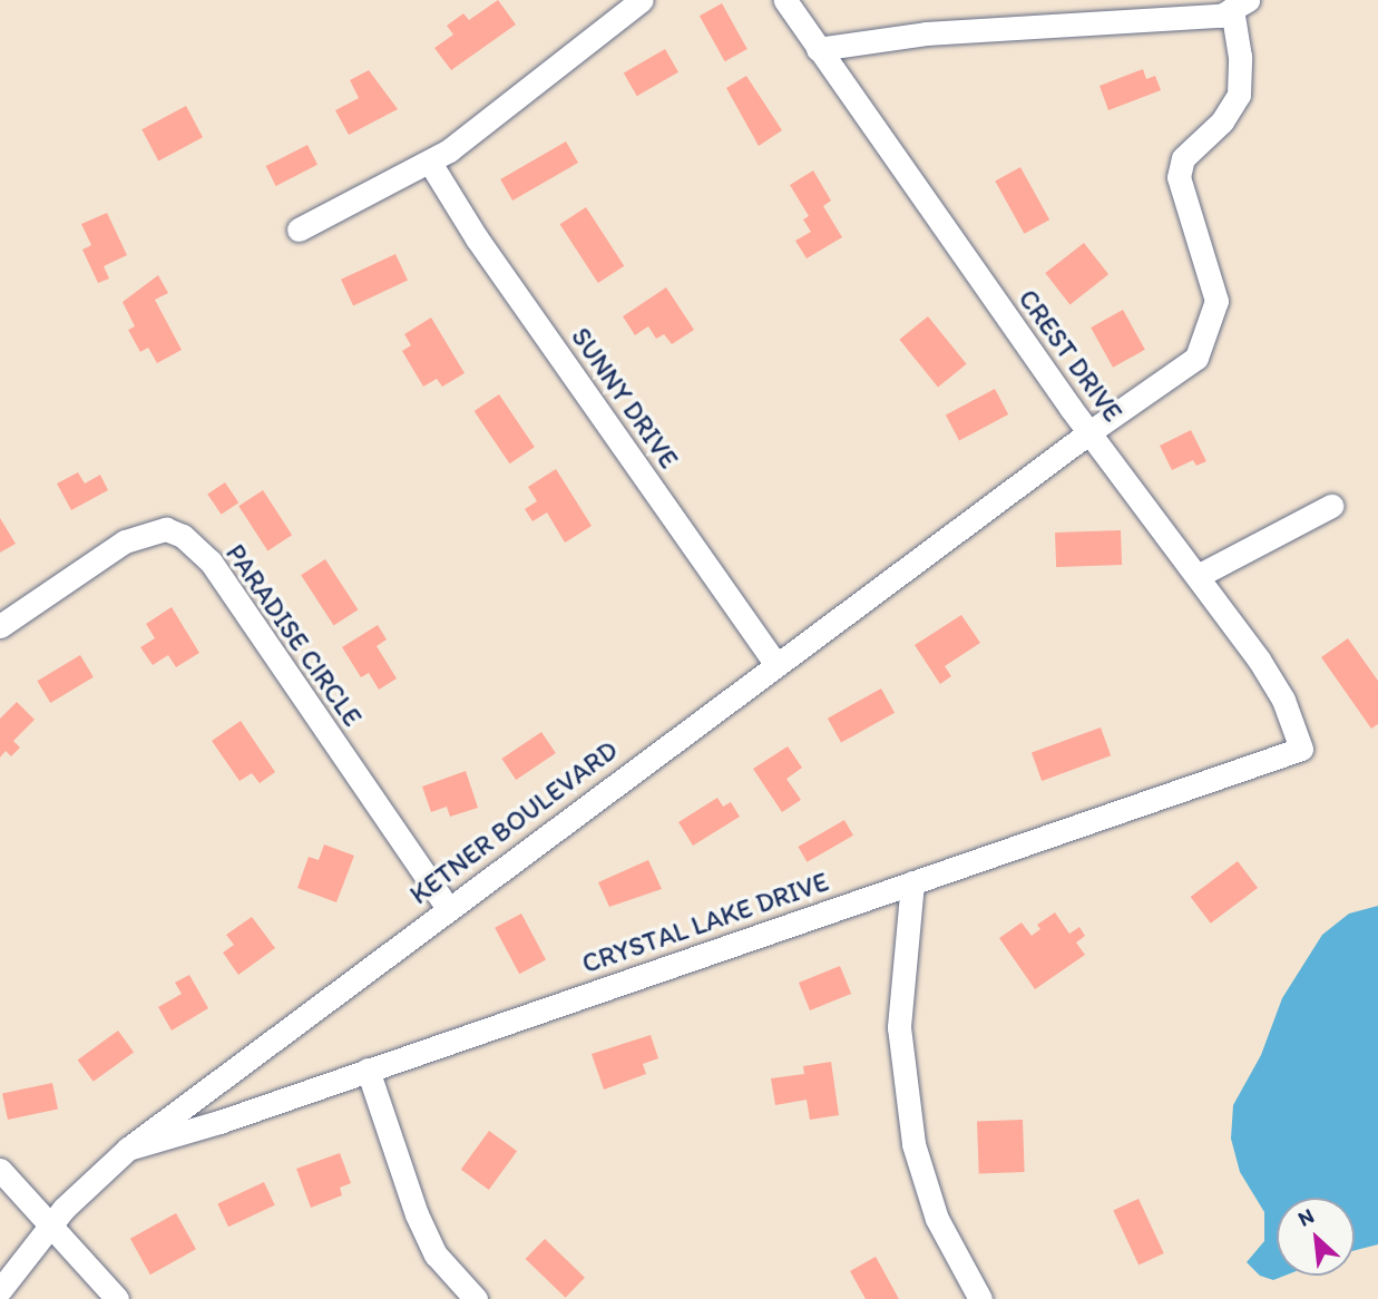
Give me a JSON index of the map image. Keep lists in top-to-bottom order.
{
  "streets": {
    "street": [
      "CREST DRIVE",
      "SUNNY DRIVE",
      "PARADISE CIRCLE",
      "KETNER BOULEVARD",
      "CRYSTAL LAKE DRIVE"
    ]
  },
  "crossings": [
    ["CREST DRIVE", "KETNER BOULEVARD"],
    ["CREST DRIVE", "CRYSTAL LAKE DRIVE"],
    ["SUNNY DRIVE", "KETNER BOULEVARD"],
    ["PARADISE CIRCLE", "KETNER BOULEVARD"],
    ["KETNER BOULEVARD", "CRYSTAL LAKE DRIVE"]
  ],
  "north": "top left"
}
